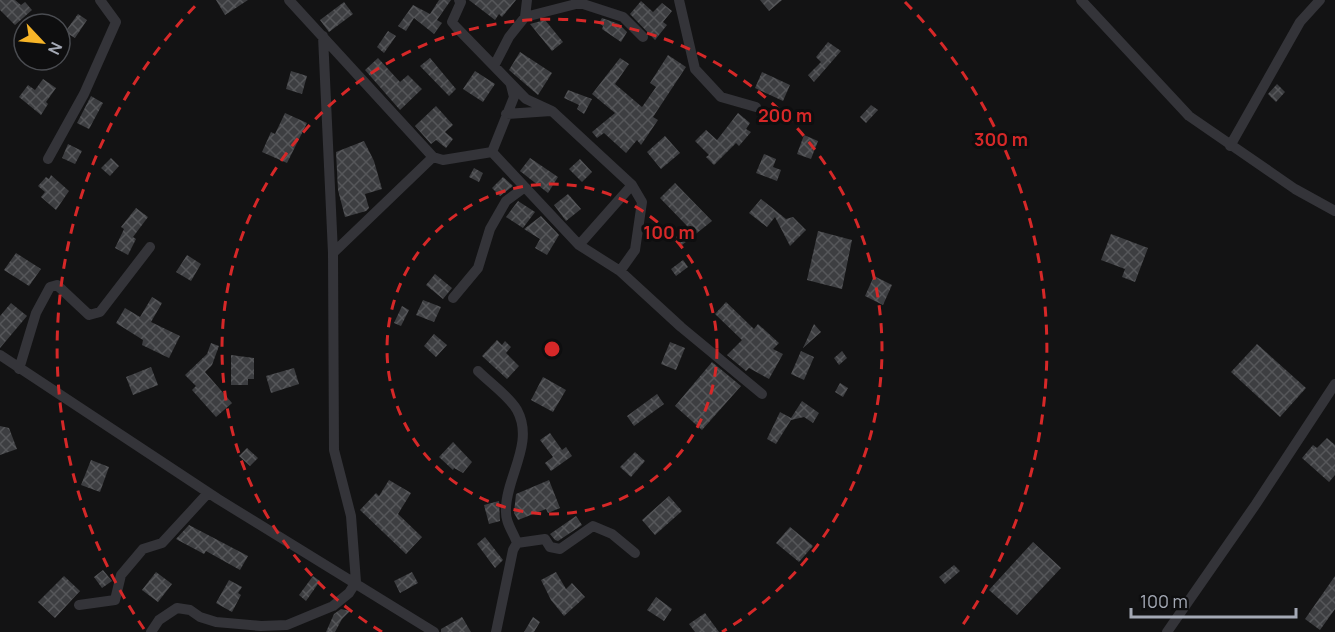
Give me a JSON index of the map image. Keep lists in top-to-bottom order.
{
  "scale_bar": "100 m",
  "north": "bottom right",
  "rings": ["200 m", "300 m", "100 m"]
}
